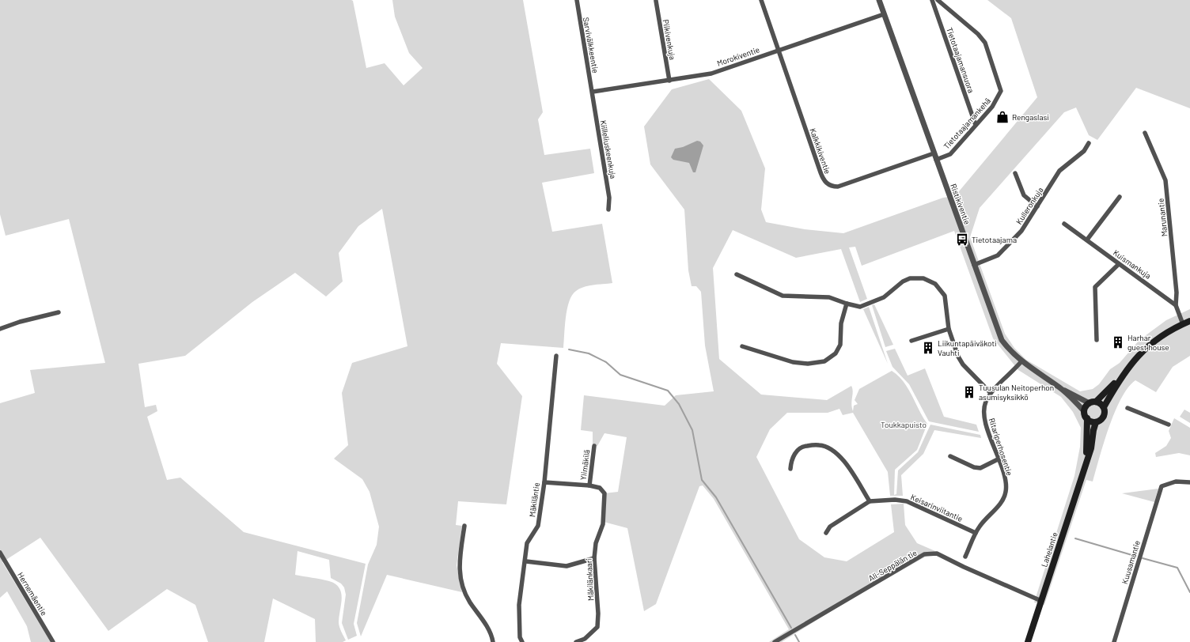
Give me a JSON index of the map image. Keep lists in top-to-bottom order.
{
  "streets": {
    "main road": ["Lahelantie"],
    "street": [
      "Piikivenkuja",
      "Sarvivälkkeentie",
      "Morokiventie",
      "Tietotaajamansuora",
      "Tietotaajamankehä",
      "Kiilleliuskeenkuja",
      "Kalkkikiventie",
      "Ristikiventie",
      "Kulleronkuja",
      "Marunantie",
      "Kuismankuja",
      "Ritariperhosentie",
      "Ylimäkilä",
      "Mäkiläntie",
      "Keisarinviitantie",
      "Kuusamantie",
      "Ali-Seppälän tie",
      "Mäkilänkaari",
      "Hernemäentie"
    ]
  },
  "crossings": [
    ["Piikivenkuja", "Morokiventie"],
    ["Sarvivälkkeentie", "Morokiventie"],
    ["Sarvivälkkeentie", "Kiilleliuskeenkuja"],
    ["Morokiventie", "Kiilleliuskeenkuja"],
    ["Morokiventie", "Kalkkikiventie"],
    ["Morokiventie", "Ristikiventie"],
    ["Tietotaajamansuora", "Tietotaajamankehä"],
    ["Tietotaajamankehä", "Ristikiventie"],
    ["Kalkkikiventie", "Ristikiventie"],
    ["Ristikiventie", "Kulleronkuja"],
    ["Ristikiventie", "Ritariperhosentie"],
    ["Ristikiventie", "Lahelantie"],
    ["Marunantie", "Kuismankuja"],
    ["Ritariperhosentie", "Keisarinviitantie"],
    ["Ylimäkilä", "Mäkilänkaari"],
    ["Mäkiläntie", "Mäkilänkaari"],
    ["Lahelantie", "Ali-Seppälän tie"]
  ],
  "parks": ["Toukkapuisto"],
  "places": {
    "shop": ["Rengaslasi"],
    "bus stop": ["Tietotaajama"],
    "building": ["Harhar guest house", "Liikuntapäiväkoti Vauhti", "Tuusulan Neitoperhon asumisyksikkö"]
  }
}
